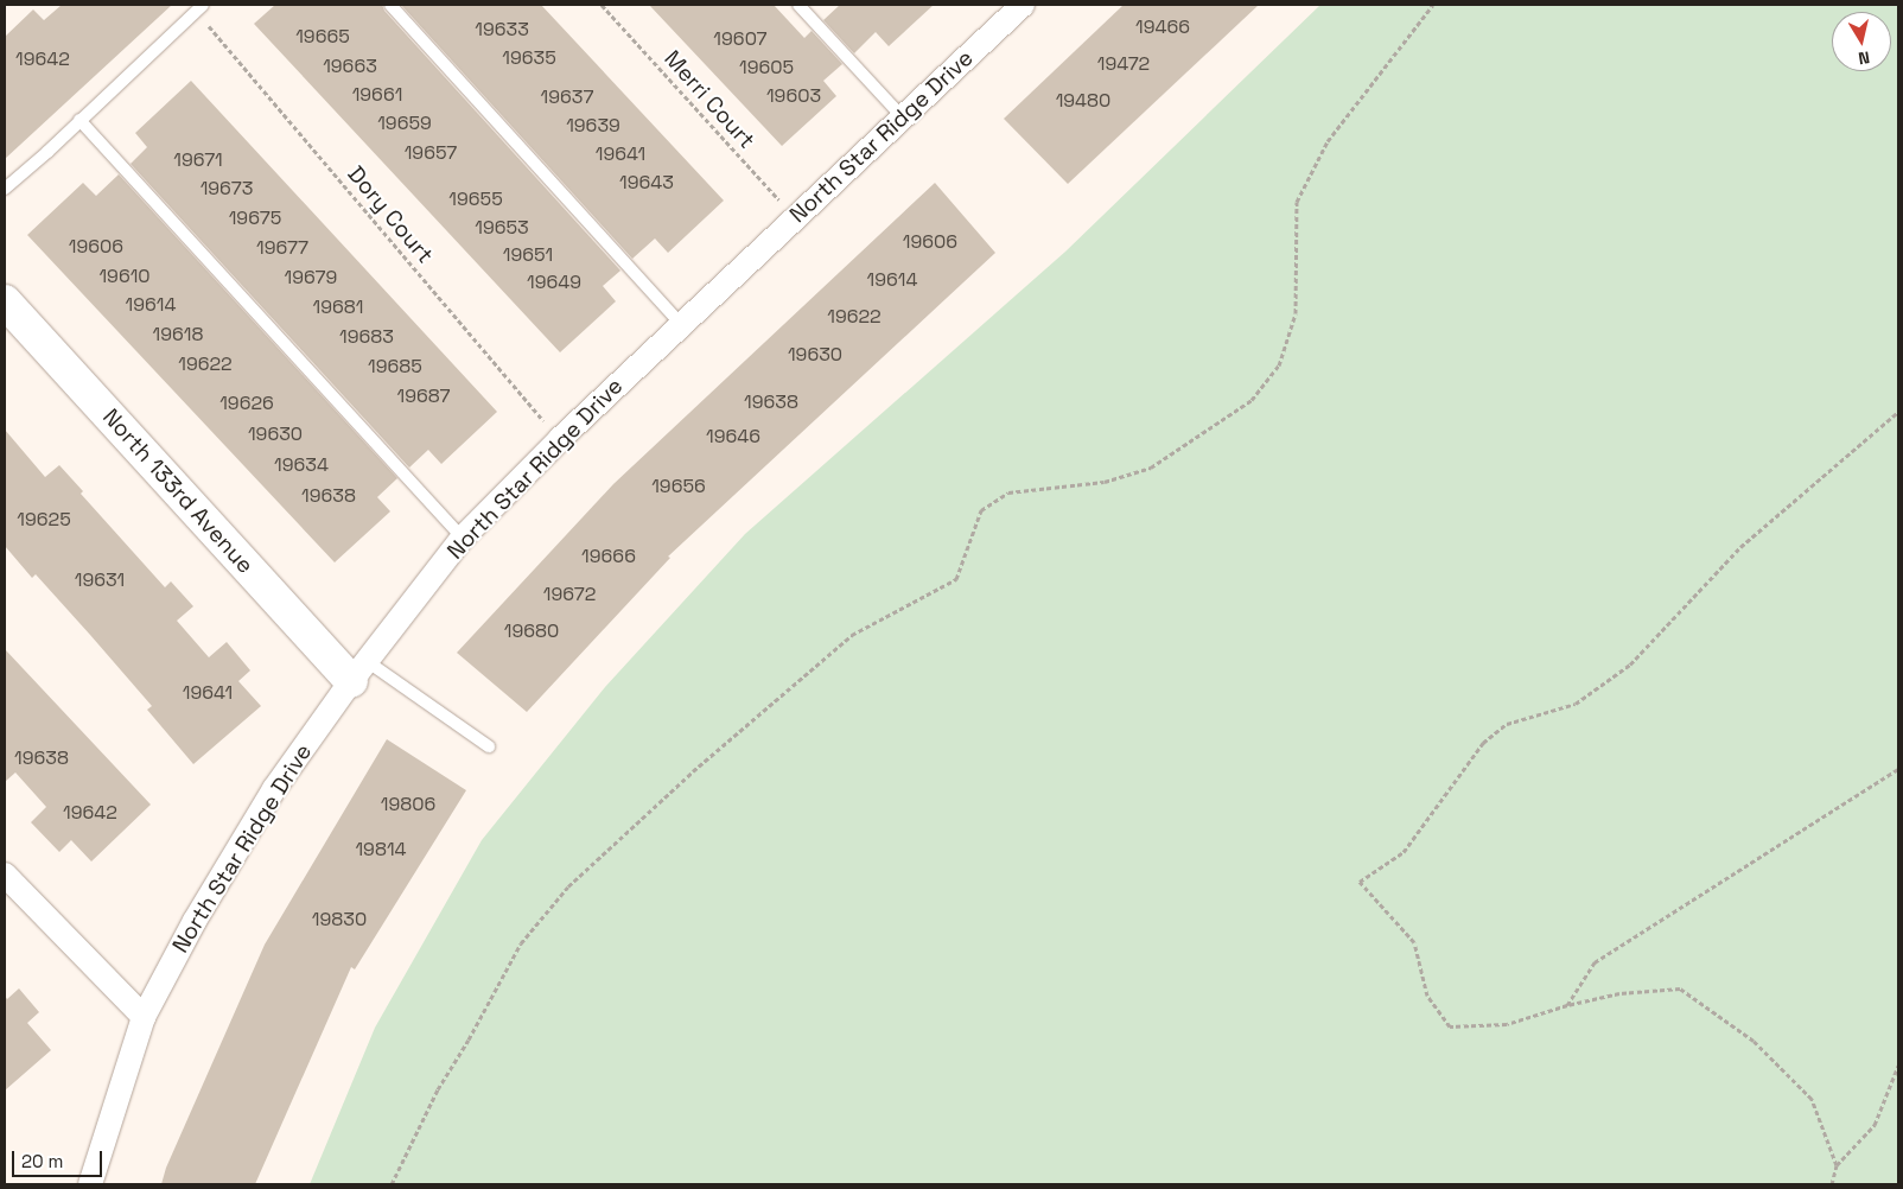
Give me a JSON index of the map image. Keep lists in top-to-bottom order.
{
  "streets": {
    "street": ["North Star Ridge Drive", "North 133rd Avenue"],
    "path": ["Merri Court", "Dory Court"]
  },
  "crossings": [
    ["Merri Court", "North Star Ridge Drive"],
    ["North Star Ridge Drive", "Dory Court"],
    ["North Star Ridge Drive", "North 133rd Avenue"]
  ],
  "house_numbers": [
    "19466",
    "19633",
    "19665",
    "19607",
    "19635",
    "19642",
    "19472",
    "19663",
    "19605",
    "19661",
    "19603",
    "19637",
    "19480",
    "19659",
    "19639",
    "19657",
    "19641",
    "19671",
    "19643",
    "19673",
    "19655",
    "19675",
    "19653",
    "19606",
    "19606",
    "19677",
    "19651",
    "19610",
    "19679",
    "19614",
    "19649",
    "19614",
    "19681",
    "19622",
    "19618",
    "19683",
    "19630",
    "19622",
    "19685",
    "19687",
    "19638",
    "19626",
    "19630",
    "19646",
    "19634",
    "19656",
    "19638",
    "19625",
    "19666",
    "19631",
    "19672",
    "19680",
    "19641",
    "19638",
    "19806",
    "19642",
    "19814",
    "19830"
  ],
  "scale_bar": "20 m",
  "north": "bottom"
}
